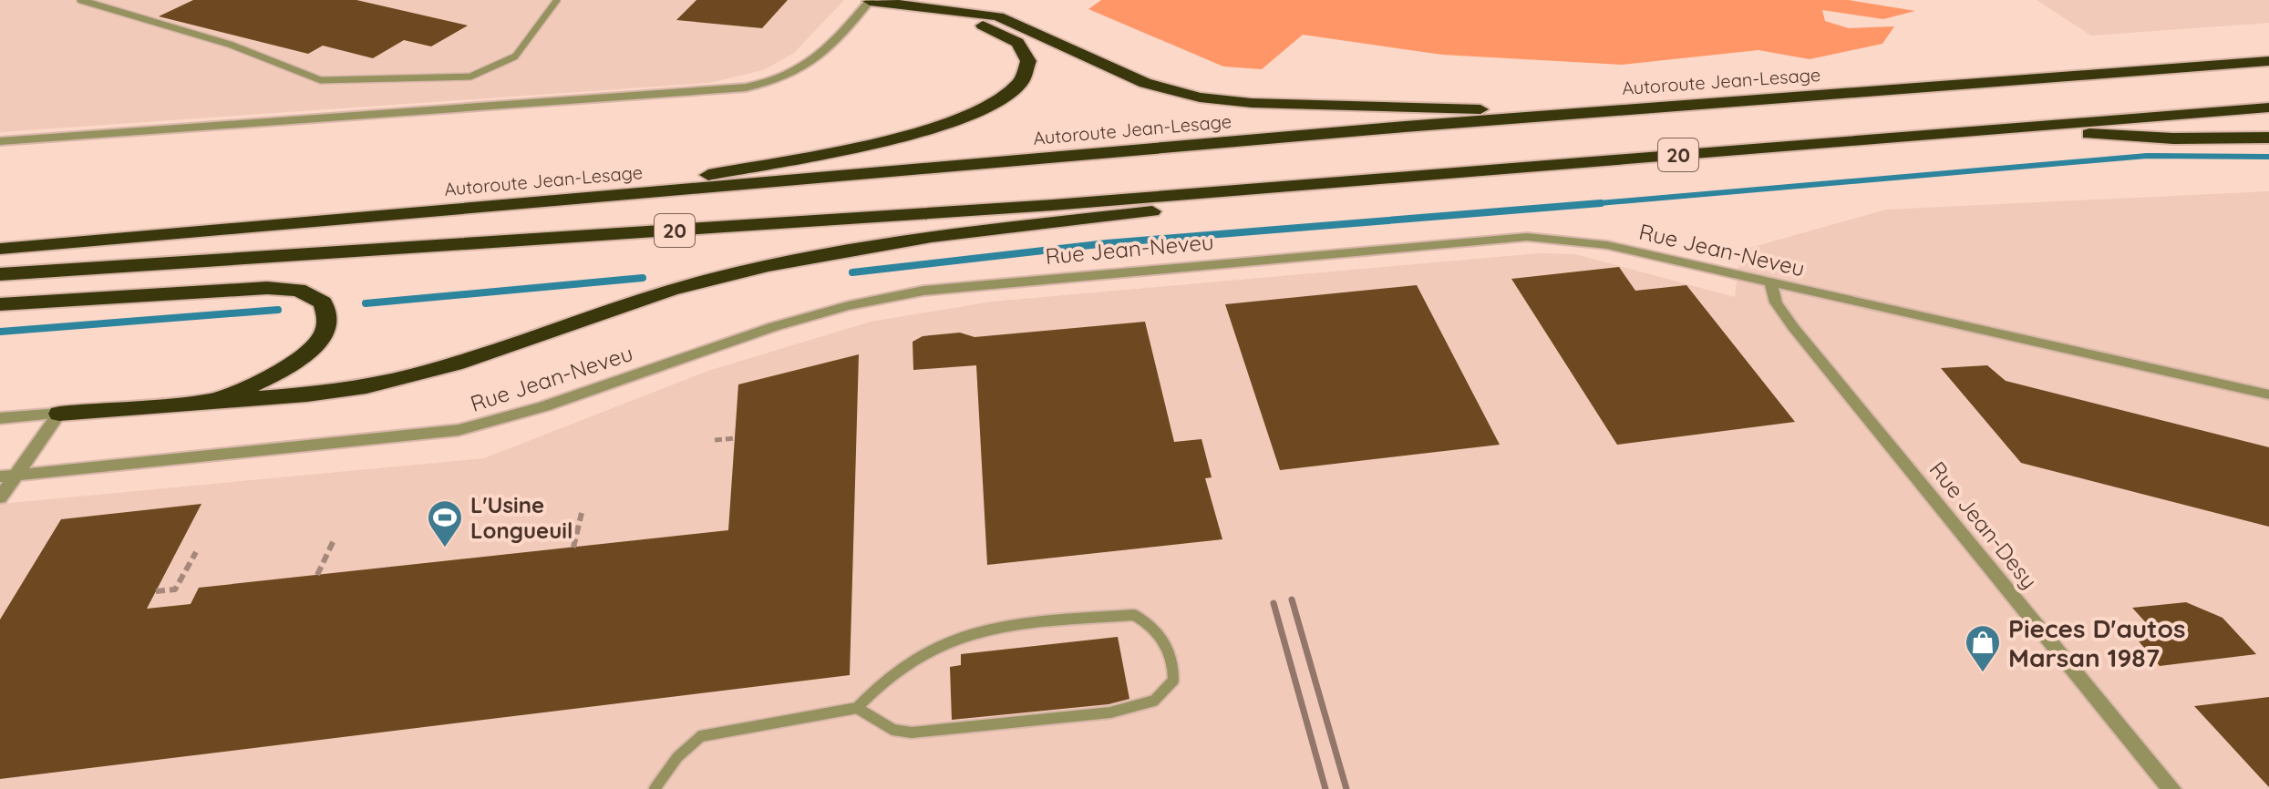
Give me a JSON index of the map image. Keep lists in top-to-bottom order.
{
  "streets": {
    "highway": ["Autoroute Jean-Lesage", "20"],
    "street": ["Rue Jean-Neveu", "Rue Jean-Desy"]
  },
  "crossings": [
    ["Rue Jean-Neveu", "Rue Jean-Desy"]
  ],
  "places": {
    "sports": ["L'Usine Longueuil"],
    "shop": ["Pieces D'autos Marsan 1987"]
  }
}
